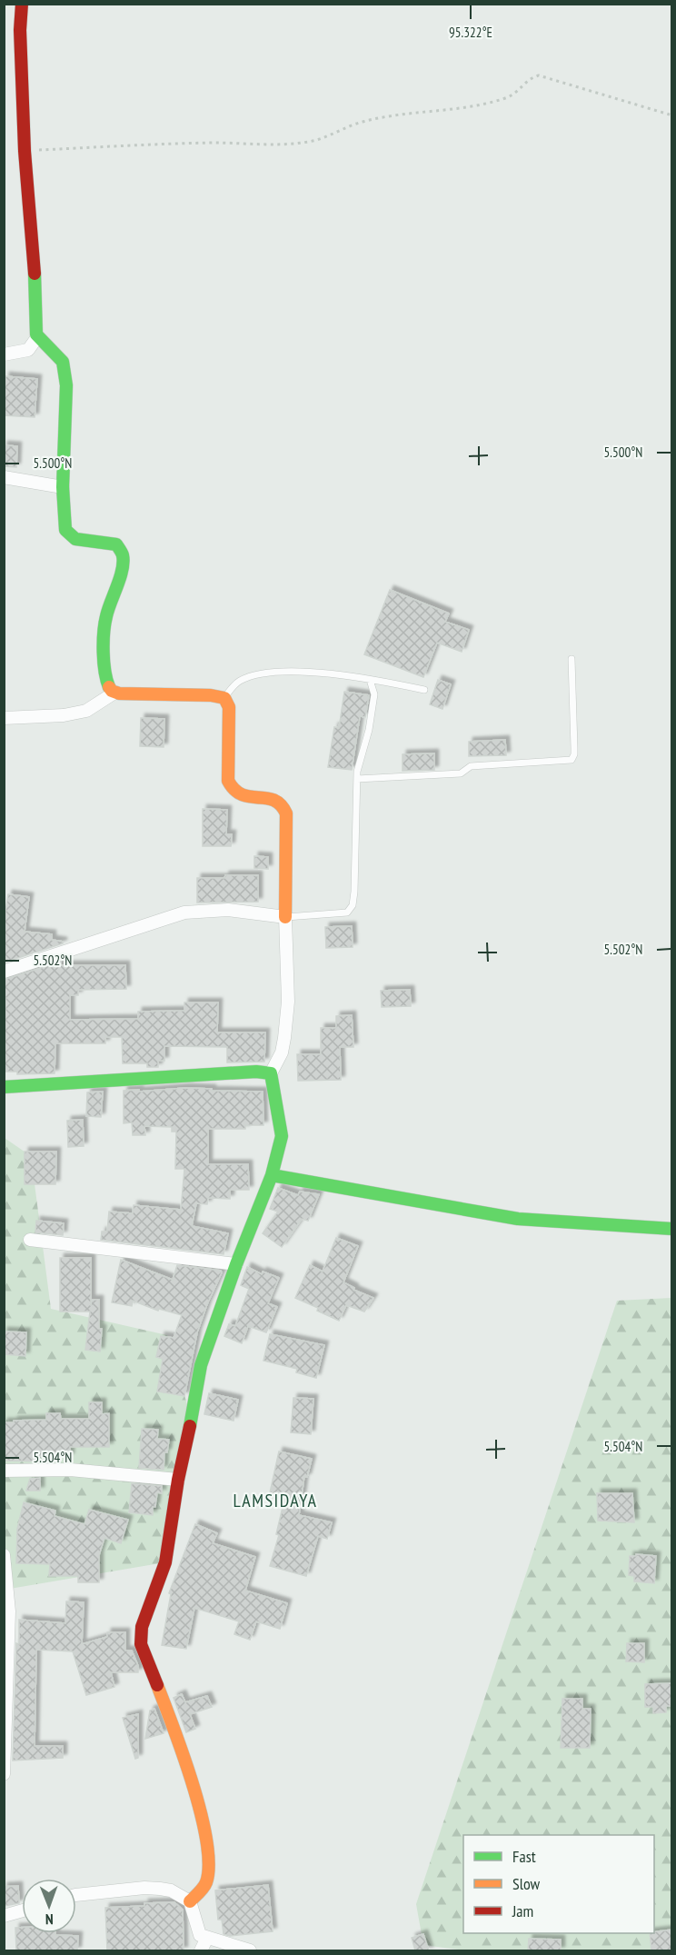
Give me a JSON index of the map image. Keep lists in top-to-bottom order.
{
  "districts": ["LAMSIDAYA"],
  "legend": ["Fast", "Slow", "Jam"],
  "north": "bottom",
  "coordinates": [
    "95.322°E",
    "5.500°N",
    "5.502°N",
    "5.504°N"
  ]
}
